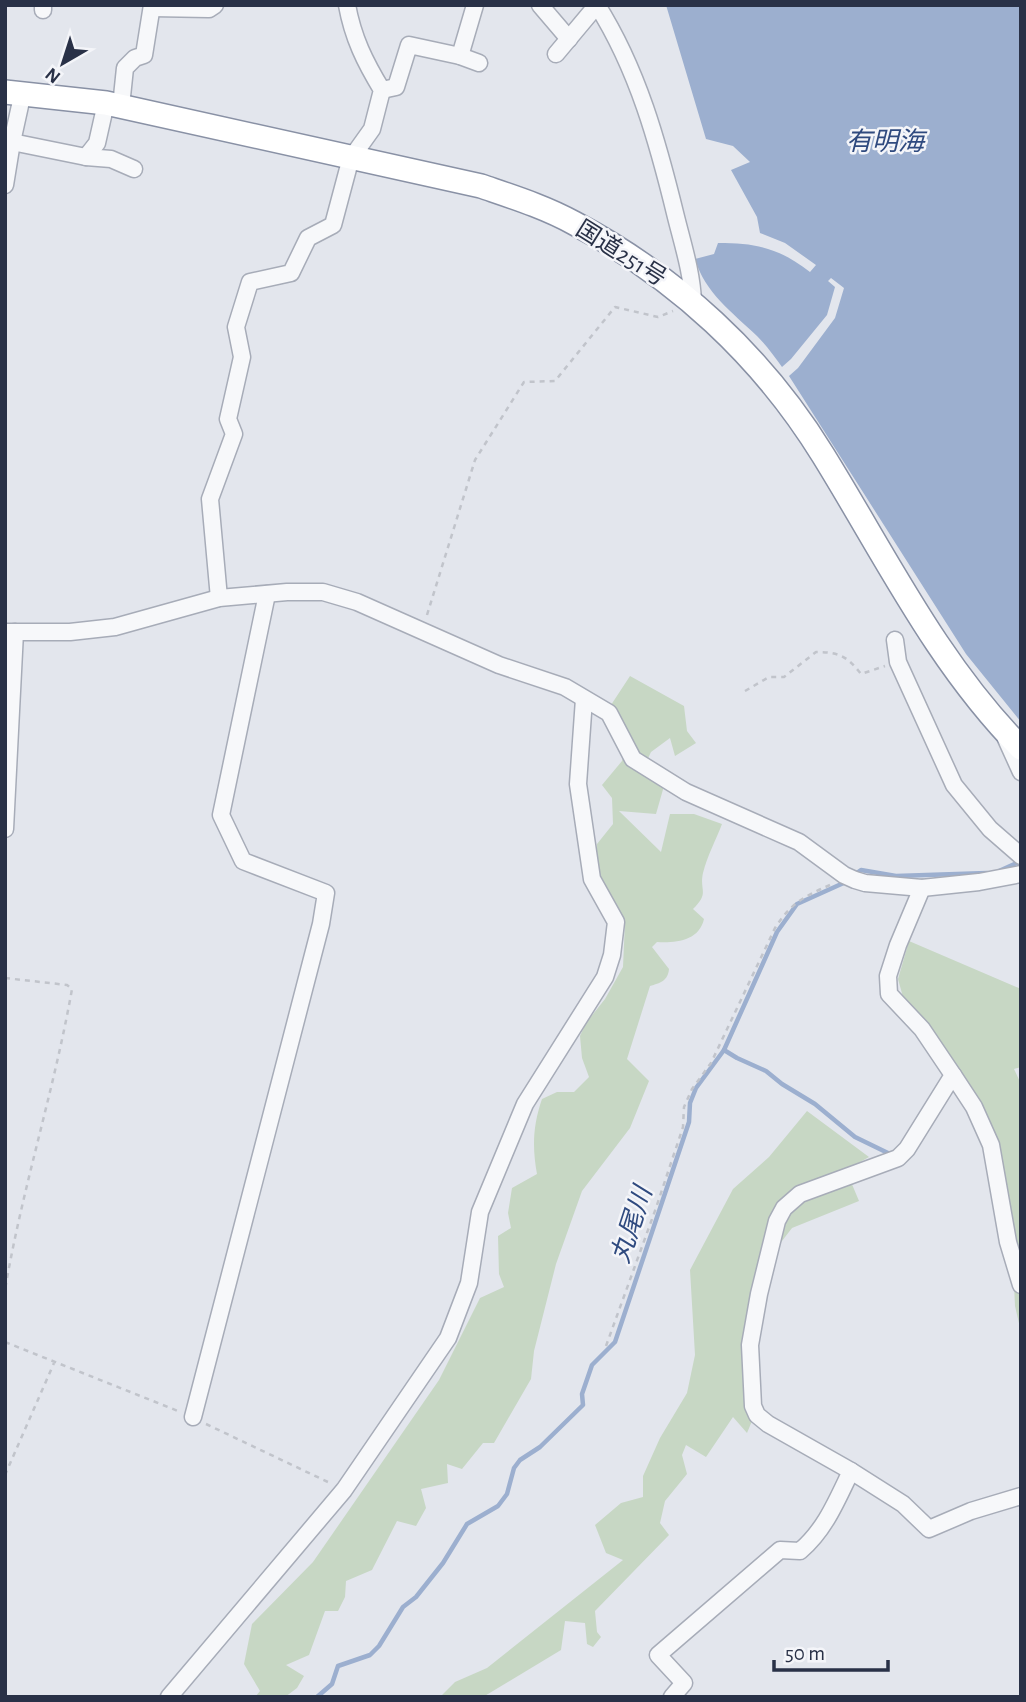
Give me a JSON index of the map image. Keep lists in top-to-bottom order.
{
  "streets": {
    "highway": ["国道251号"]
  },
  "water": ["有明海", "丸尾川"],
  "scale_bar": "50 m",
  "north": "bottom left"
}
